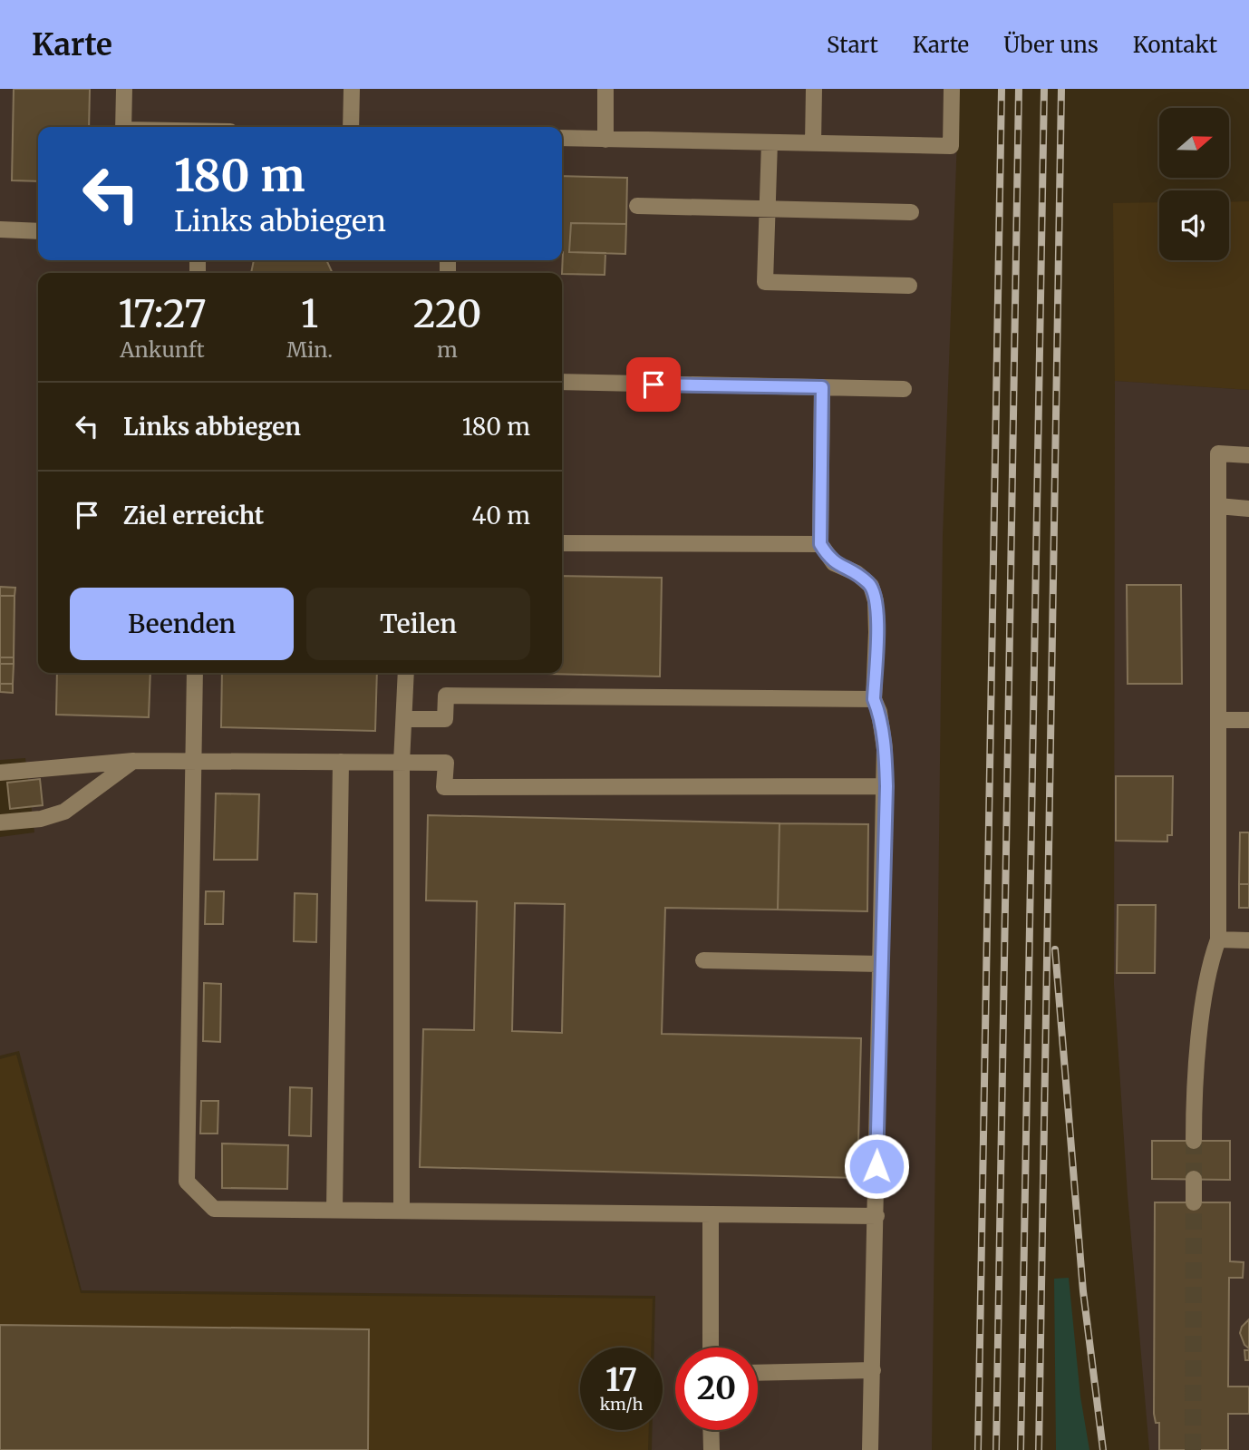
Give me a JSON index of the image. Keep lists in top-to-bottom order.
{
  "north": "right",
  "page": {
    "header": "Karte",
    "nav": [
      "Start",
      "Karte",
      "Über uns",
      "Kontakt"
    ],
    "turn": ["180 m", "Links abbiegen"],
    "eta": [
      "17:27",
      "Ankunft",
      "1",
      "Min.",
      "220",
      "m"
    ],
    "list": [
      {
        "name": "Links abbiegen",
        "value": "180 m"
      },
      {
        "name": "Ziel erreicht",
        "value": "40 m"
      }
    ],
    "buttons": ["Beenden", "Teilen"],
    "speed": "17 km/h",
    "limit": "20"
  }
}
